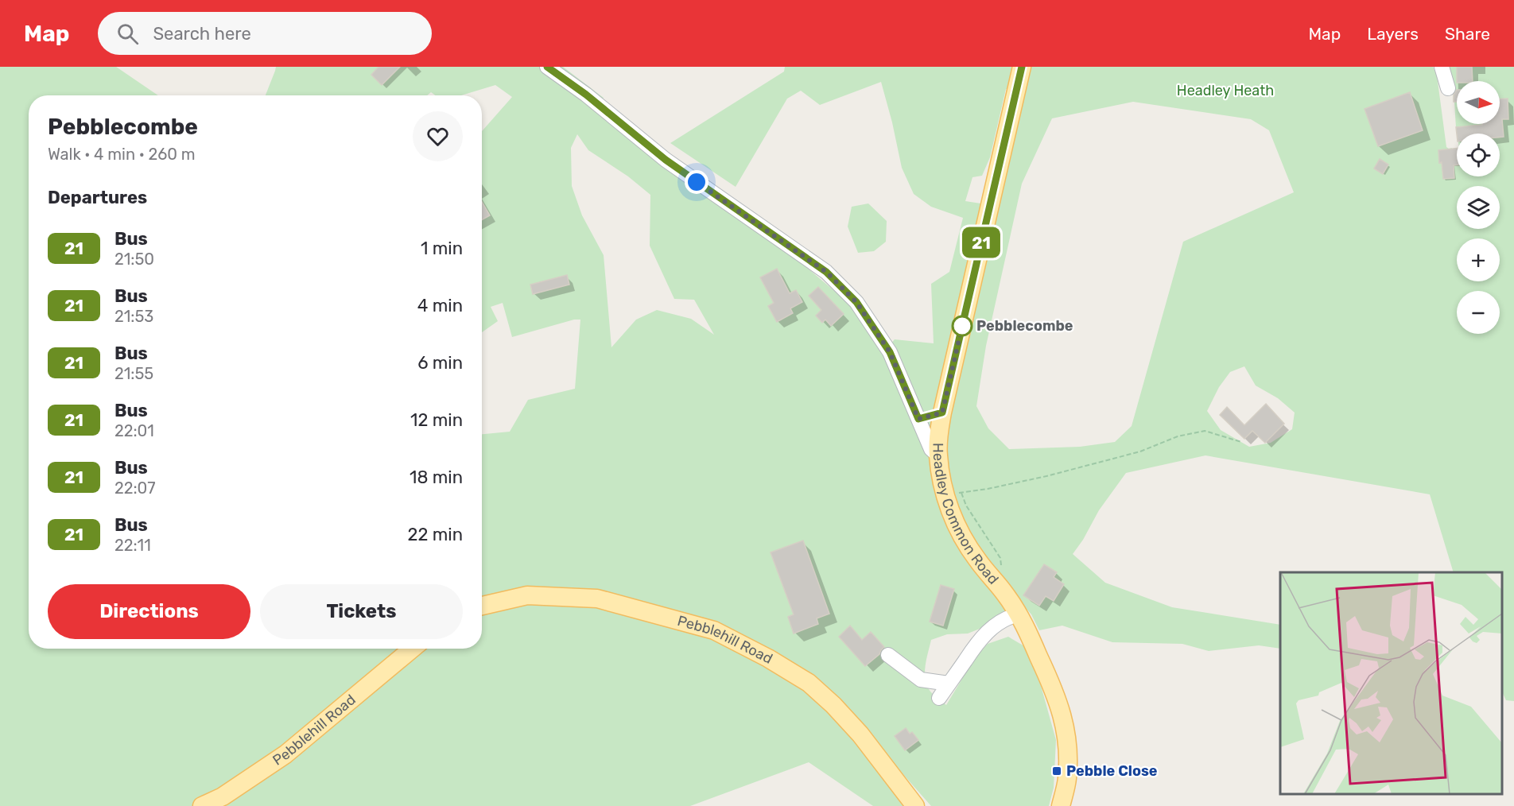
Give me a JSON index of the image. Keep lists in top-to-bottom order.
{
  "streets": {
    "main road": ["Headley Common Road", "Pebblehill Road"]
  },
  "parks": ["Headley Heath"],
  "places": {
    "other": ["Pebblecombe"],
    "transit": ["Pebble Close"]
  },
  "lines": ["bus line 21"],
  "north": "right",
  "page": {
    "header": "Map",
    "search": "Search here",
    "nav": ["Map", "Layers", "Share"],
    "on_map": "21",
    "map_buttons": ["+", "−"],
    "heading": [
      ["Pebblecombe", "Walk · 4 min · 260 m"],
      "Departures"
    ],
    "list": [
      {
        "mark": "21",
        "name": "Bus",
        "note": "21:50",
        "value": "1 min"
      },
      {
        "mark": "21",
        "name": "Bus",
        "note": "21:53",
        "value": "4 min"
      },
      {
        "mark": "21",
        "name": "Bus",
        "note": "21:55",
        "value": "6 min"
      },
      {
        "mark": "21",
        "name": "Bus",
        "note": "22:01",
        "value": "12 min"
      },
      {
        "mark": "21",
        "name": "Bus",
        "note": "22:07",
        "value": "18 min"
      },
      {
        "mark": "21",
        "name": "Bus",
        "note": "22:11",
        "value": "22 min"
      }
    ],
    "buttons": ["Directions", "Tickets"]
  }
}
